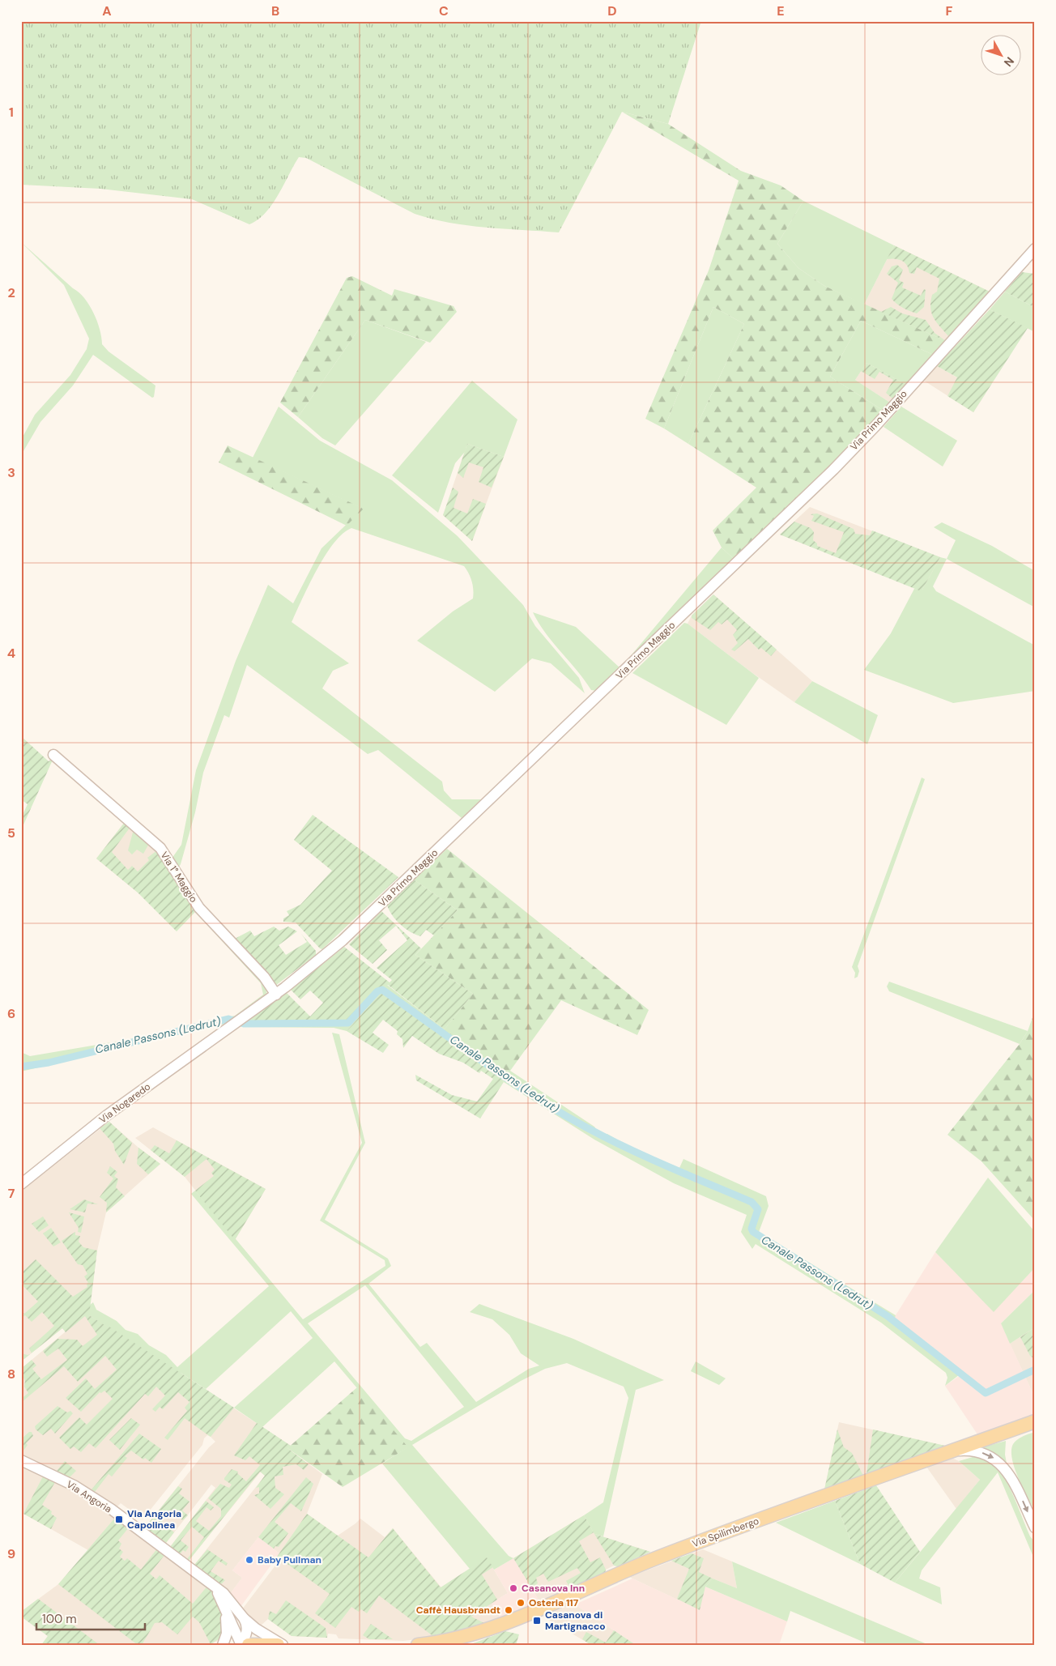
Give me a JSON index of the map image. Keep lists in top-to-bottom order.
{
  "streets": {
    "main road": ["Via Spilimbergo"],
    "street": [
      "Via Primo Maggio",
      "Via 1° Maggio",
      "Via Nogaredo",
      "Via Angoria"
    ]
  },
  "crossings": [
    ["Via Primo Maggio", "Via 1° Maggio"],
    ["Via Primo Maggio", "Via Nogaredo"]
  ],
  "water": ["Canale Passons (Ledrut)"],
  "places": {
    "transit": ["Via Angoria Capolinea", "Casanova di Martignacco"],
    "other": [
      "Baby Pullman",
      "Casanova Inn",
      "Osteria 117",
      "Caffė Hausbrandt"
    ]
  },
  "scale_bar": "100 m",
  "north": "bottom right",
  "grid": {
    "columns": [
      "A",
      "B",
      "C",
      "D",
      "E",
      "F"
    ],
    "rows": [
      "1",
      "2",
      "3",
      "4",
      "5",
      "6",
      "7",
      "8",
      "9"
    ]
  }
}
